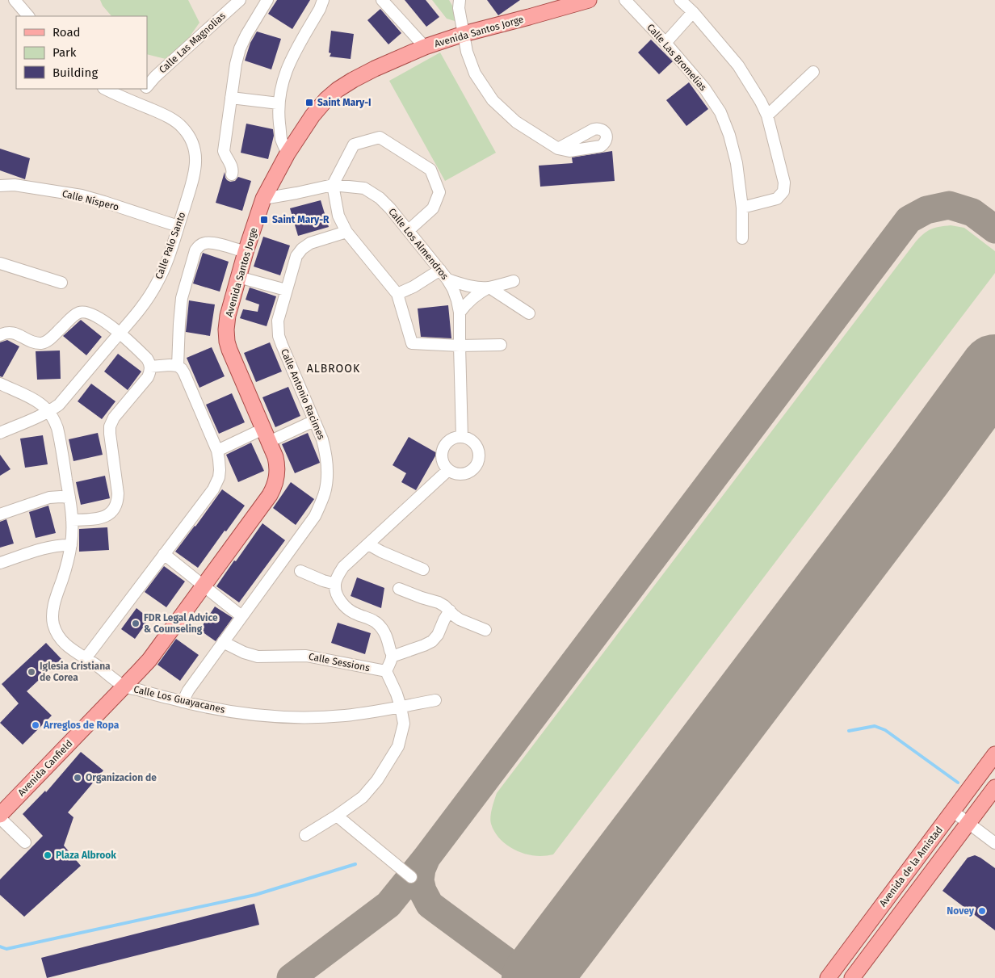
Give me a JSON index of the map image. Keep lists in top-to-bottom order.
{
  "streets": {
    "main road": ["Avenida Santos Jorge", "Avenida Canfield", "Avenida de la Amistad"],
    "street": [
      "Calle Las Magnolias",
      "Calle Las Bromelias",
      "Calle Níspero",
      "Calle Los Almendros",
      "Calle Palo Santo",
      "Calle Antonio Racimes",
      "Calle Sessions",
      "Calle Los Guayacanes"
    ]
  },
  "crossings": [
    ["Avenida Santos Jorge", "Calle Los Almendros"],
    ["Avenida Santos Jorge", "Calle Los Guayacanes"],
    ["Avenida Santos Jorge", "Avenida Canfield"],
    ["Calle Las Magnolias", "Calle Palo Santo"],
    ["Calle Níspero", "Calle Palo Santo"],
    ["Calle Palo Santo", "Calle Los Guayacanes"],
    ["Calle Antonio Racimes", "Calle Sessions"],
    ["Calle Antonio Racimes", "Calle Los Guayacanes"],
    ["Calle Los Guayacanes", "Avenida Canfield"]
  ],
  "districts": ["ALBROOK"],
  "places": {
    "transit": ["Saint Mary-I", "Saint Mary-R"],
    "other": [
      "FDR Legal Advice & Counseling",
      "Iglesia Cristiana de Corea",
      "Arreglos de Ropa",
      "Organizacion de",
      "Plaza Albrook",
      "Novey"
    ]
  },
  "legend": ["Road", "Park", "Building"]
}
